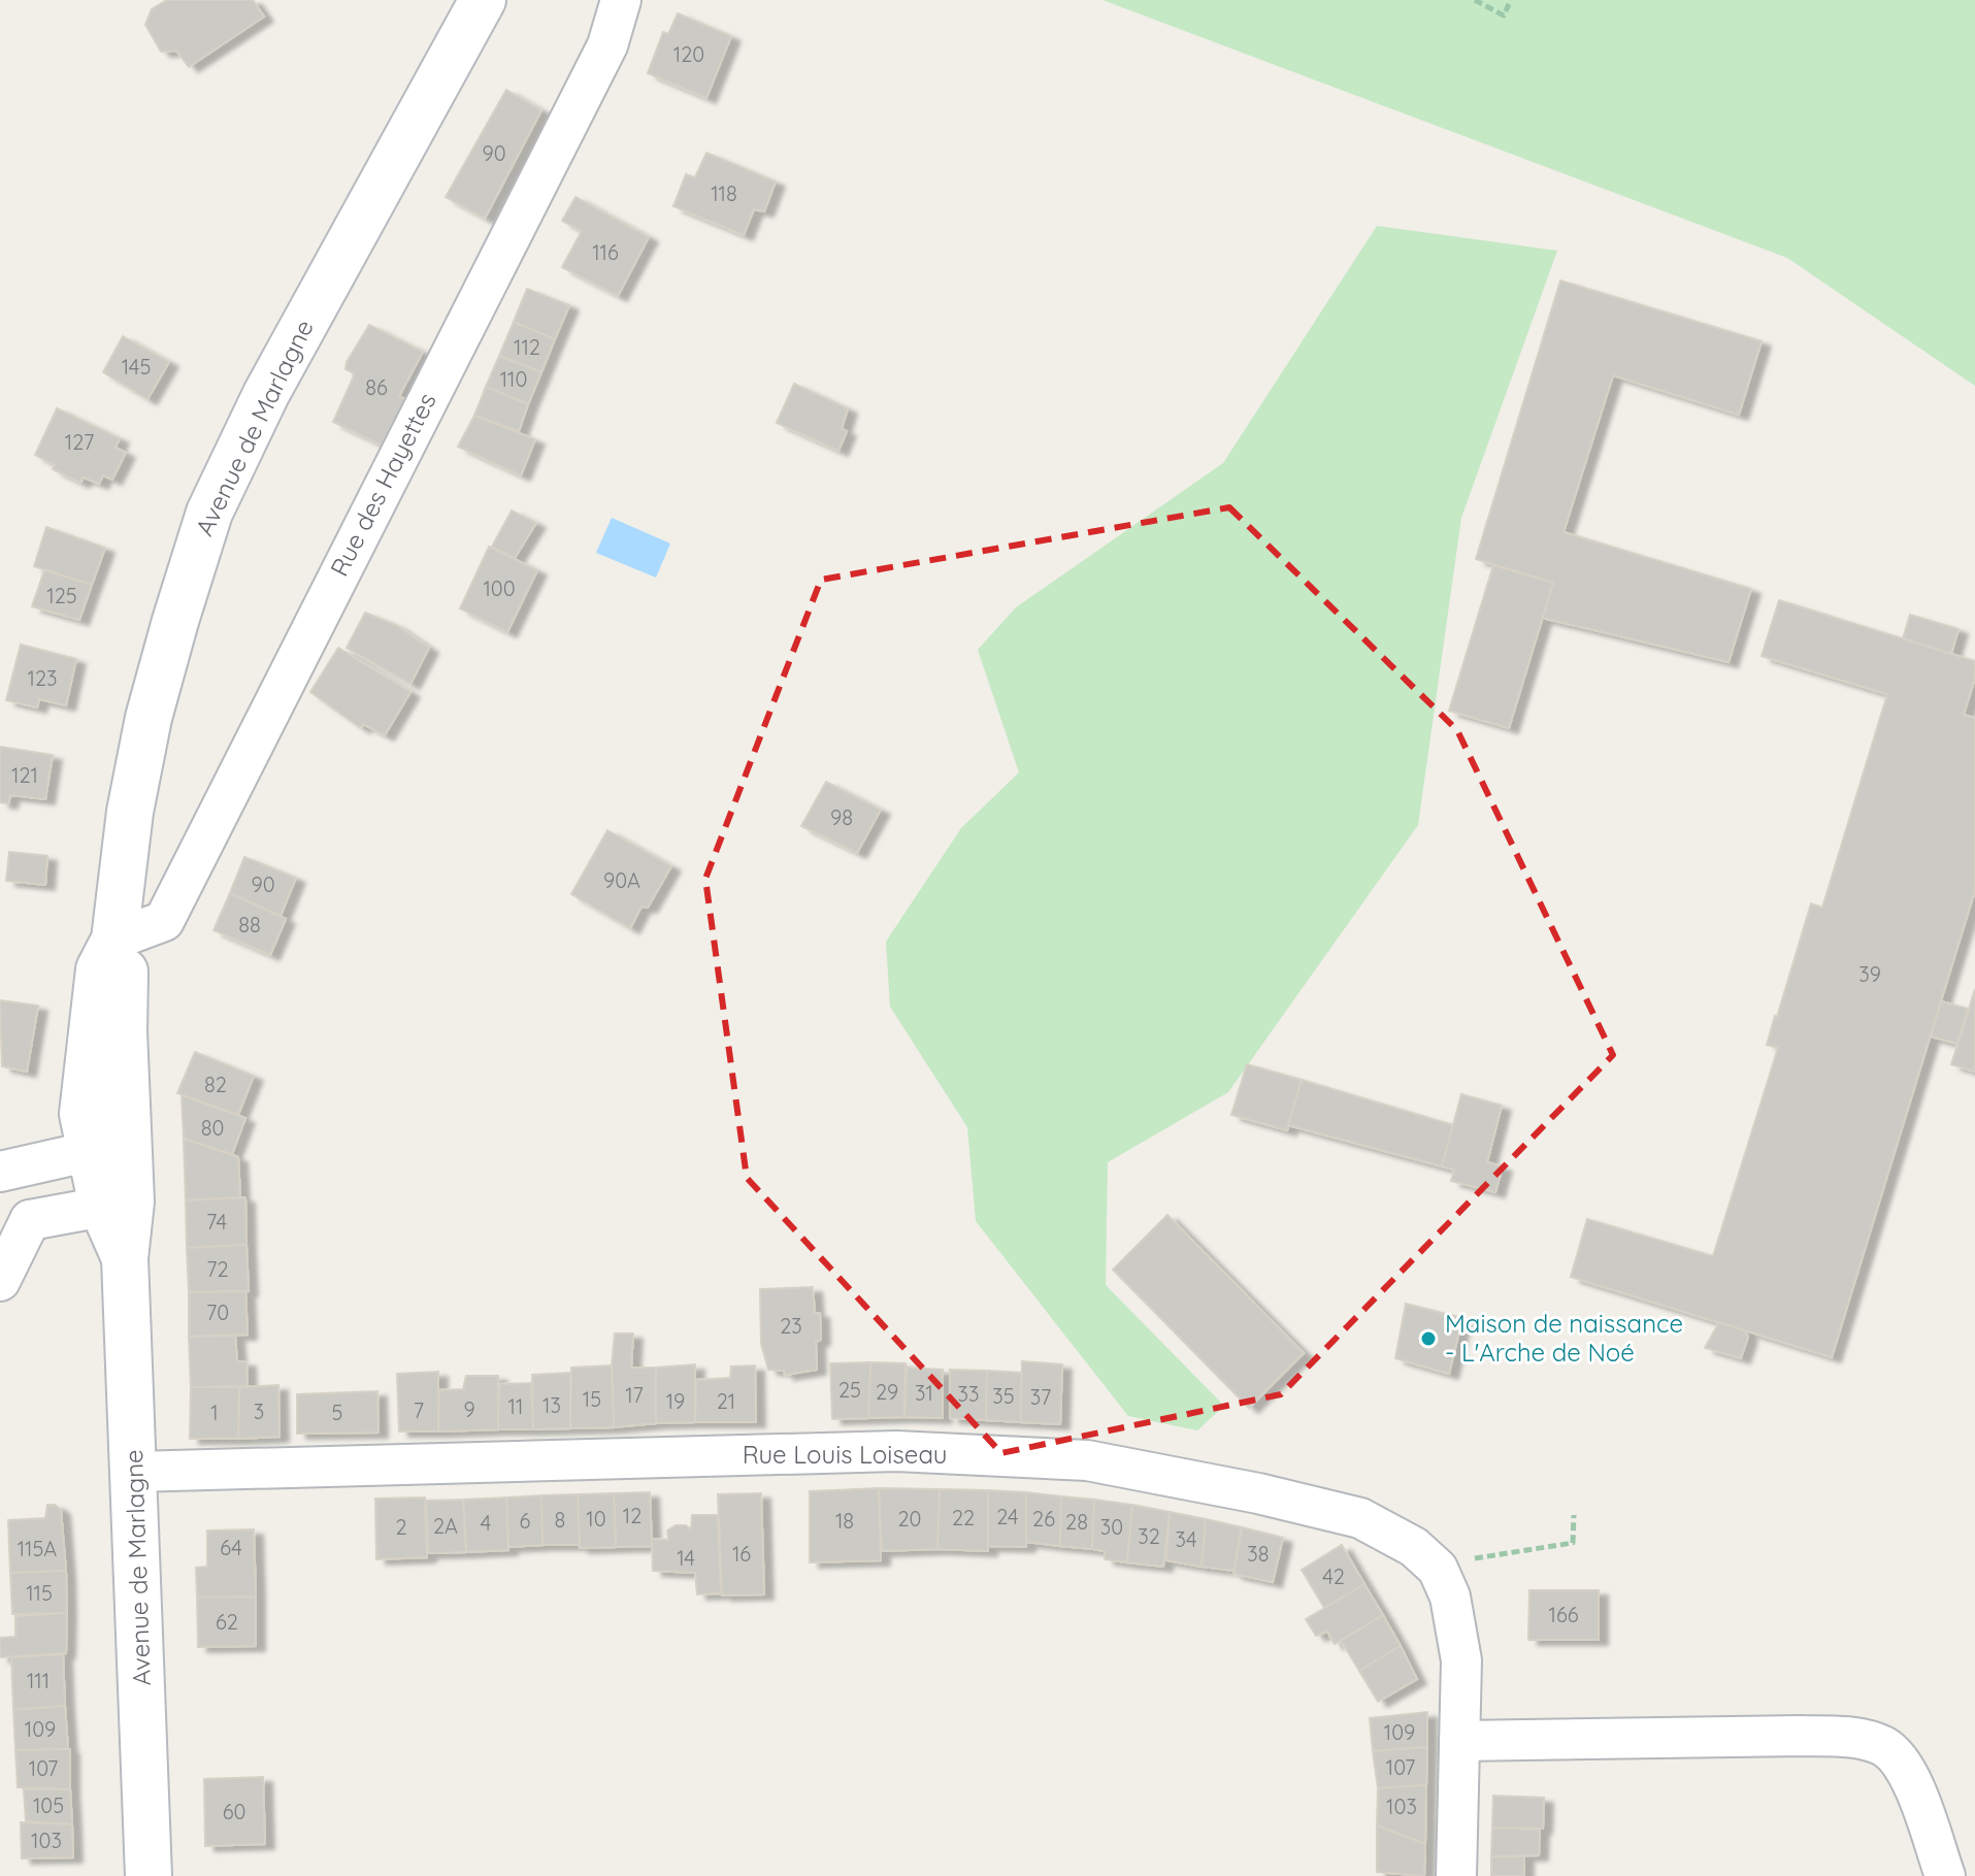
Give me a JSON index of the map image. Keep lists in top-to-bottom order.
{
  "streets": {
    "main road": ["Avenue de Marlagne"],
    "street": ["Rue des Hayettes", "Rue Louis Loiseau"]
  },
  "crossings": [
    ["Avenue de Marlagne", "Rue des Hayettes"],
    ["Avenue de Marlagne", "Rue Louis Loiseau"]
  ],
  "places": ["Maison de naissance - L'Arche de Noé"],
  "house_numbers": [
    "120",
    "90",
    "118",
    "116",
    "112",
    "145",
    "110",
    "86",
    "127",
    "100",
    "125",
    "123",
    "121",
    "98",
    "90A",
    "90",
    "88",
    "39",
    "82",
    "80",
    "74",
    "72",
    "70",
    "23",
    "25",
    "29",
    "31",
    "33",
    "17",
    "35",
    "37",
    "15",
    "19",
    "21",
    "13",
    "11",
    "9",
    "7",
    "3",
    "1",
    "5",
    "12",
    "24",
    "22",
    "10",
    "20",
    "26",
    "8",
    "6",
    "18",
    "28",
    "4",
    "2A",
    "2",
    "30",
    "32",
    "34",
    "64",
    "115A",
    "16",
    "38",
    "14",
    "42",
    "115",
    "166",
    "62",
    "111",
    "109",
    "109",
    "107",
    "107",
    "105",
    "103",
    "60",
    "103"
  ]
}
